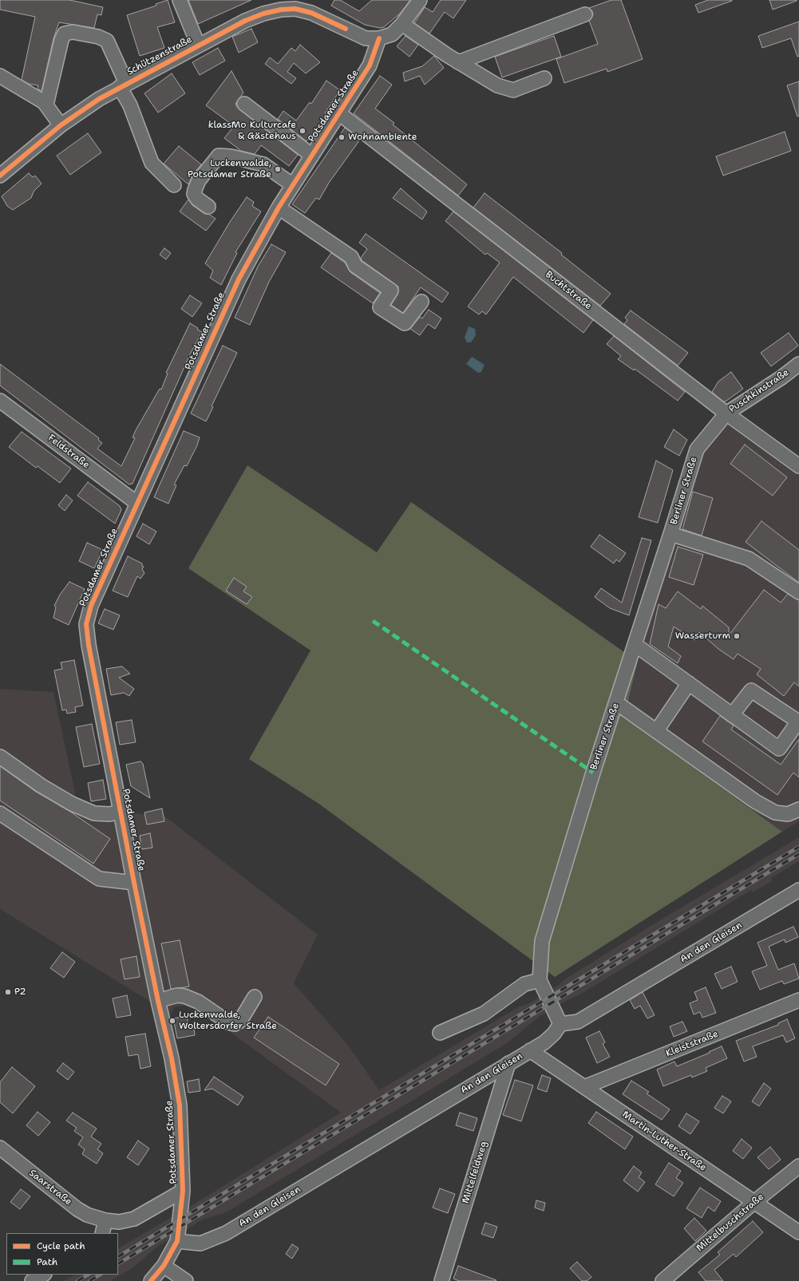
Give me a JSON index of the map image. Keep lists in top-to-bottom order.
{
  "streets": {
    "street": [
      "Schützenstraße",
      "Potsdamer Straße",
      "Buchtstraße",
      "Puschkinstraße",
      "Feldstraße",
      "Berliner Straße",
      "An den Gleisen",
      "Kleiststraße",
      "Martin-Luther-Straße",
      "Mittelfeldweg",
      "Saarstraße",
      "Mittelbuschstraße"
    ]
  },
  "crossings": [
    ["Schützenstraße", "Potsdamer Straße"],
    ["Potsdamer Straße", "Buchtstraße"],
    ["Potsdamer Straße", "Feldstraße"],
    ["Potsdamer Straße", "An den Gleisen"],
    ["Potsdamer Straße", "Saarstraße"],
    ["Buchtstraße", "Puschkinstraße"],
    ["Puschkinstraße", "Berliner Straße"],
    ["Berliner Straße", "An den Gleisen"],
    ["An den Gleisen", "Martin-Luther-Straße"],
    ["An den Gleisen", "Mittelfeldweg"],
    ["Kleiststraße", "Martin-Luther-Straße"],
    ["Martin-Luther-Straße", "Mittelbuschstraße"]
  ],
  "places": [
    "klassMo Kulturcafe & Gästehaus",
    "Wohnambiente",
    "Luckenwalde, Potsdamer Straße",
    "Wasserturm",
    "P2",
    "Luckenwalde, Woltersdorfer Straße"
  ],
  "legend": ["Cycle path", "Path"]
}
